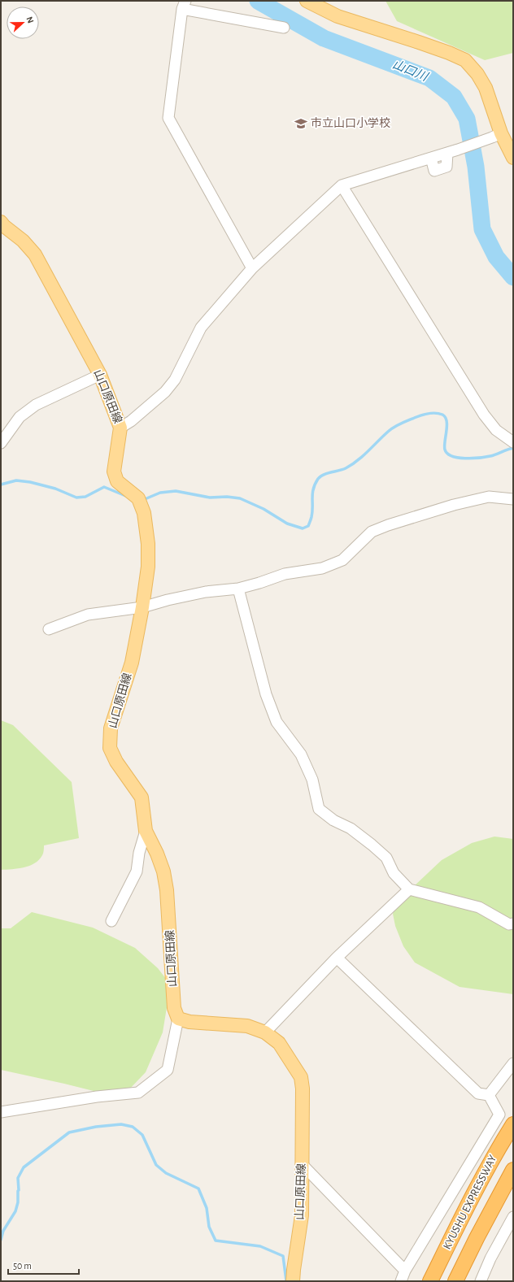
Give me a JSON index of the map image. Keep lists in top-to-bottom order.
{
  "streets": {
    "highway": ["KYUSHU EXPRESSWAY"],
    "main road": ["山口原田線"]
  },
  "water": ["山口川"],
  "places": {
    "school or university": ["市立山口小学校"]
  },
  "scale_bar": "50 m",
  "north": "right"
}
